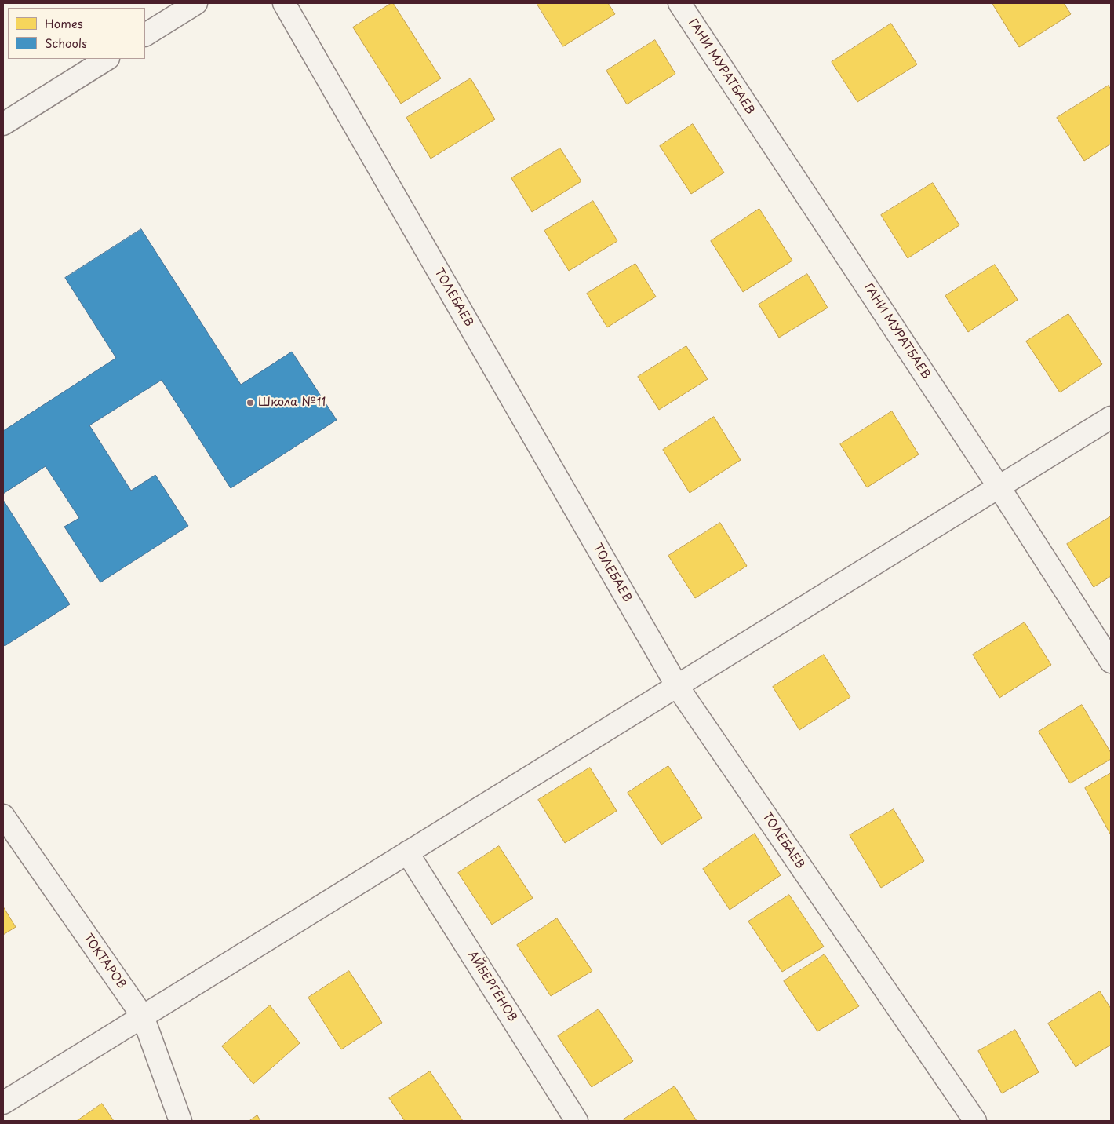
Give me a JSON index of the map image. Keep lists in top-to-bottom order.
{
  "streets": {
    "street": [
      "ГАНИ МУРАТБАЕВ",
      "ТОЛЕБАЕВ",
      "ТОКТАРОВ",
      "АЙБЕРГЕНОВ"
    ]
  },
  "places": ["Школа №11"],
  "legend": ["Homes", "Schools"]
}
